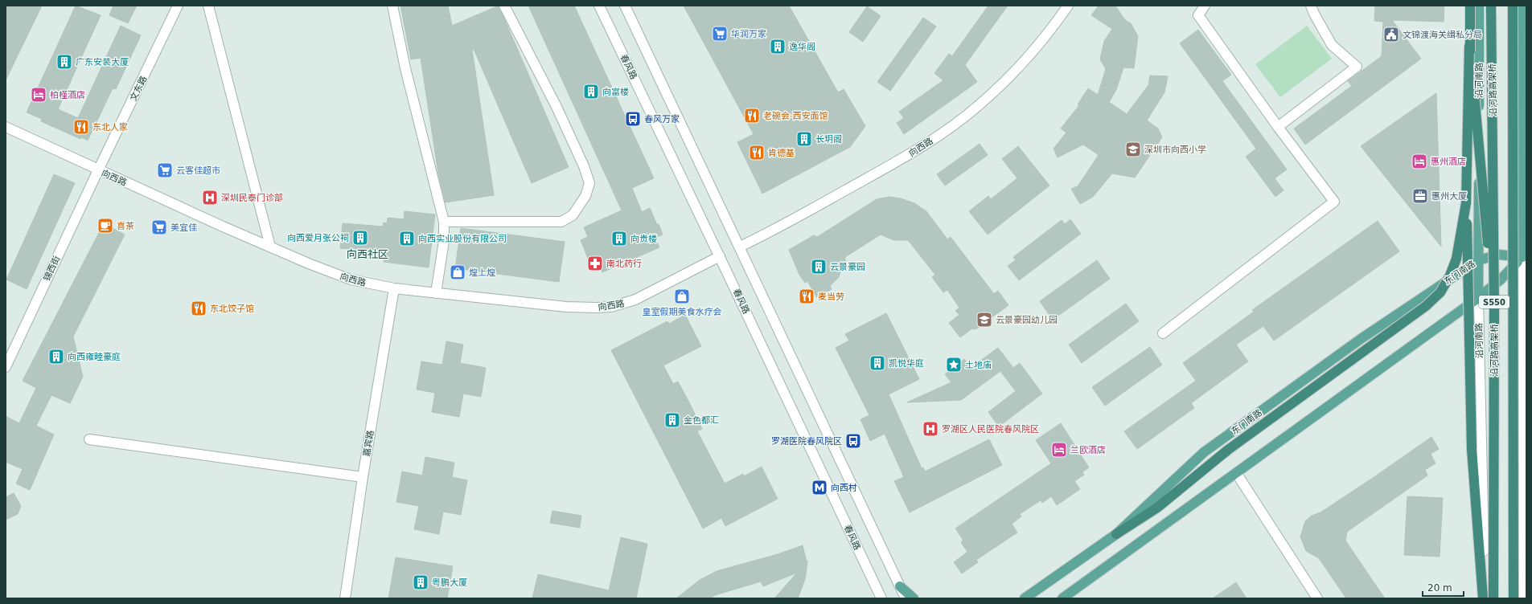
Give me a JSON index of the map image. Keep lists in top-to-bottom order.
{
  "streets": {
    "highway": ["沿河路高架桥", "S550"],
    "main road": ["沿河南路", "东门南路"],
    "street": [
      "春风路",
      "文东路",
      "向西路",
      "锦西街",
      "嘉宾路"
    ]
  },
  "crossings": [
    ["春风路", "向西路"],
    ["沿河南路", "东门南路"],
    ["文东路", "向西路"],
    ["文东路", "锦西街"],
    ["向西路", "锦西街"],
    ["向西路", "嘉宾路"]
  ],
  "districts": ["向西社区"],
  "places": {
    "supermarket": ["华润万家", "云客佳超市", "美宜佳"],
    "public building": ["文锦渡海关缉私分局"],
    "building": [
      "逸华阁",
      "广东安装大厦",
      "向富楼",
      "长玥阁",
      "向西爱月张公祠",
      "向西实业股份有限公司",
      "向贵楼",
      "云景豪园",
      "向西雍睦豪庭",
      "凯悦华庭",
      "金色都汇",
      "粤鹏大厦"
    ],
    "hotel": ["柏槿酒店", "惠州酒店", "兰欧酒店"],
    "restaurant": [
      "老碗会·西安面馆",
      "东北人家",
      "肯德基",
      "麦当劳",
      "东北饺子馆"
    ],
    "bus stop": ["春风万家", "罗湖医院春风院区"],
    "school or university": ["深圳市向西小学", "云景豪园幼儿园"],
    "office": ["惠州大厦"],
    "hospital": ["深圳民泰门诊部", "罗湖区人民医院春风院区"],
    "cafe": ["喜茶"],
    "pharmacy": ["南北药行"],
    "shop": ["煌上煌", "皇室假期美食水疗会"],
    "place": ["土地庙"],
    "metro station": ["向西村"]
  },
  "scale_bar": "20 m"
}
